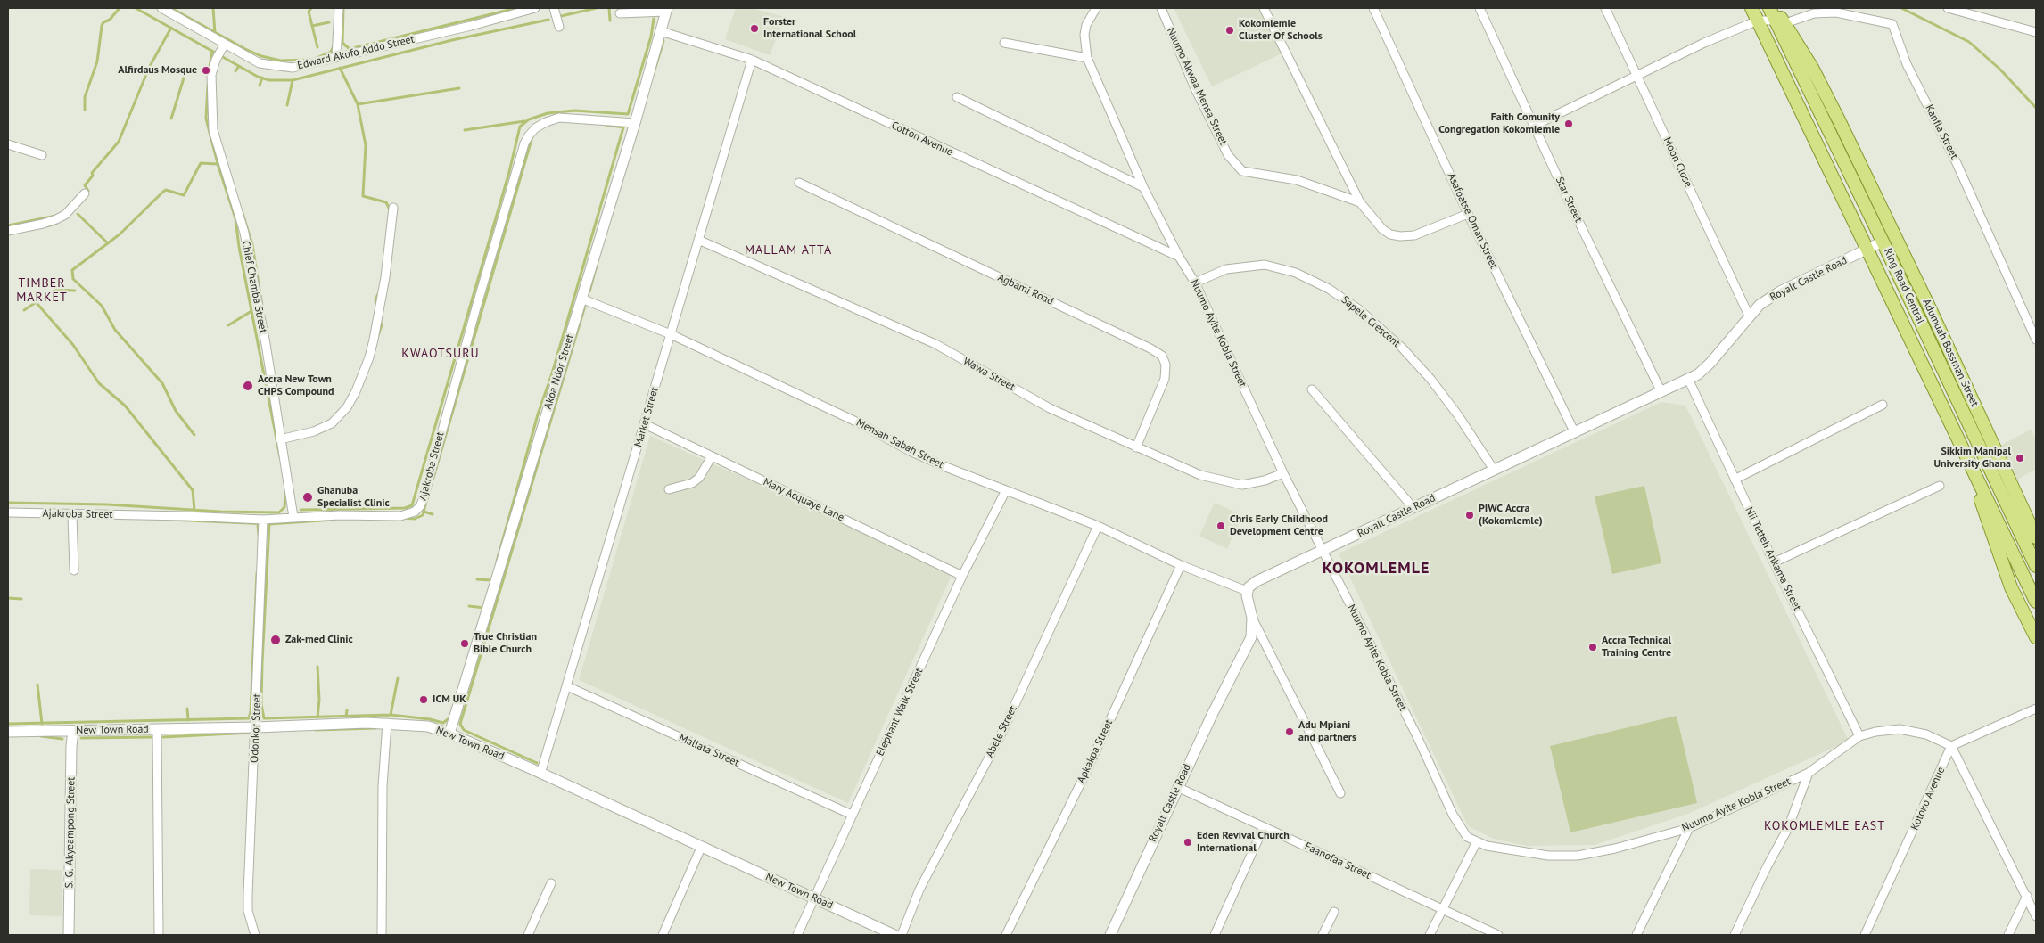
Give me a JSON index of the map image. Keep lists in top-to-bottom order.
{
  "streets": {
    "main road": ["Ring Road Central", "Adumuah Bossman Street"],
    "street": [
      "Edward Akufo Addo Street",
      "Nuumo Akwaa Mensa Street",
      "Kanfla Street",
      "Cotton Avenue",
      "Moon Close",
      "Star Street",
      "Asafoatse Oman Street",
      "Royalt Castle Road",
      "Chief Chamba Street",
      "Agbami Road",
      "Sapele Crescent",
      "Nuumo Ayite Kobla Street",
      "Akoa Ndor Street",
      "Wawa Street",
      "Market Street",
      "Mensah Sabah Street",
      "Ajakroba Street",
      "Mary Acquaye Lane",
      "Nii Tetteh Ankama Street",
      "Elephant Walk Street",
      "Odonkor Street",
      "New Town Road",
      "Abele Street",
      "Mallata Street",
      "Apkakpa Street",
      "Kotoko Avenue",
      "S. G. Akyeampong Street",
      "Faanofaa Street"
    ]
  },
  "crossings": [
    ["Edward Akufo Addo Street", "Chief Chamba Street"],
    ["Kanfla Street", "Ring Road Central"],
    ["Kanfla Street", "Adumuah Bossman Street"],
    ["Cotton Avenue", "Nuumo Ayite Kobla Street"],
    ["Cotton Avenue", "Akoa Ndor Street"],
    ["Cotton Avenue", "Market Street"],
    ["Moon Close", "Royalt Castle Road"],
    ["Star Street", "Royalt Castle Road"],
    ["Asafoatse Oman Street", "Royalt Castle Road"],
    ["Royalt Castle Road", "Ring Road Central"],
    ["Royalt Castle Road", "Sapele Crescent"],
    ["Royalt Castle Road", "Nuumo Ayite Kobla Street"],
    ["Royalt Castle Road", "Mensah Sabah Street"],
    ["Royalt Castle Road", "Nii Tetteh Ankama Street"],
    ["Royalt Castle Road", "Faanofaa Street"],
    ["Ring Road Central", "Adumuah Bossman Street"],
    ["Chief Chamba Street", "Ajakroba Street"],
    ["Agbami Road", "Wawa Street"],
    ["Sapele Crescent", "Nuumo Ayite Kobla Street"],
    ["Nuumo Ayite Kobla Street", "Wawa Street"],
    ["Nuumo Ayite Kobla Street", "Nii Tetteh Ankama Street"],
    ["Nuumo Ayite Kobla Street", "Kotoko Avenue"],
    ["Akoa Ndor Street", "Mensah Sabah Street"],
    ["Akoa Ndor Street", "Ajakroba Street"],
    ["Akoa Ndor Street", "New Town Road"],
    ["Wawa Street", "Market Street"],
    ["Market Street", "Mensah Sabah Street"],
    ["Market Street", "Mary Acquaye Lane"],
    ["Market Street", "New Town Road"],
    ["Market Street", "Mallata Street"],
    ["Mensah Sabah Street", "Elephant Walk Street"],
    ["Mensah Sabah Street", "Abele Street"],
    ["Mensah Sabah Street", "Apkakpa Street"],
    ["Ajakroba Street", "Odonkor Street"],
    ["Mary Acquaye Lane", "Elephant Walk Street"],
    ["Elephant Walk Street", "New Town Road"],
    ["Elephant Walk Street", "Mallata Street"],
    ["Odonkor Street", "New Town Road"],
    ["New Town Road", "S. G. Akyeampong Street"]
  ],
  "districts": [
    "MALLAM ATTA",
    "TIMBER MARKET",
    "KWAOTSURU",
    "KOKOMLEMLE",
    "KOKOMLEMLE EAST"
  ],
  "places": [
    "Forster International School",
    "Kokomlemle Cluster Of Schools",
    "Alfirdaus Mosque",
    "Faith Comunity Congregation Kokomlemle",
    "Accra New Town CHPS Compound",
    "Sikkim Manipal University Ghana",
    "Ghanuba Specialist Clinic",
    "PIWC Accra (Kokomlemle)",
    "Chris Early Childhood Development Centre",
    "Zak-med Clinic",
    "True Christian Bible Church",
    "Accra Technical Training Centre",
    "ICM UK",
    "Adu Mpiani and partners",
    "Eden Revival Church International"
  ]
}
